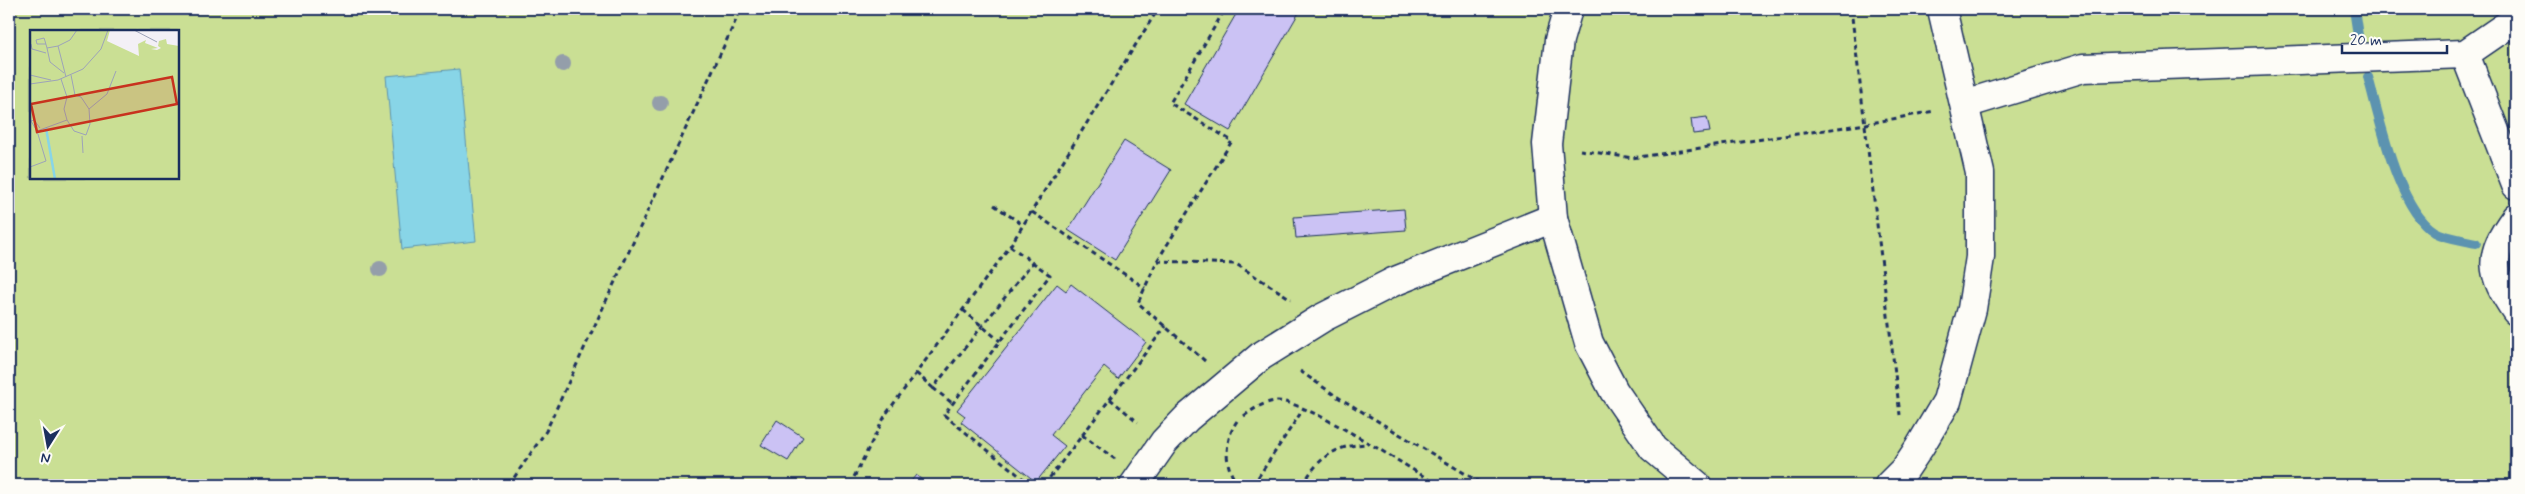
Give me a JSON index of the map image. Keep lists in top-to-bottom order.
{
  "scale_bar": "20 m",
  "north": "bottom"
}
